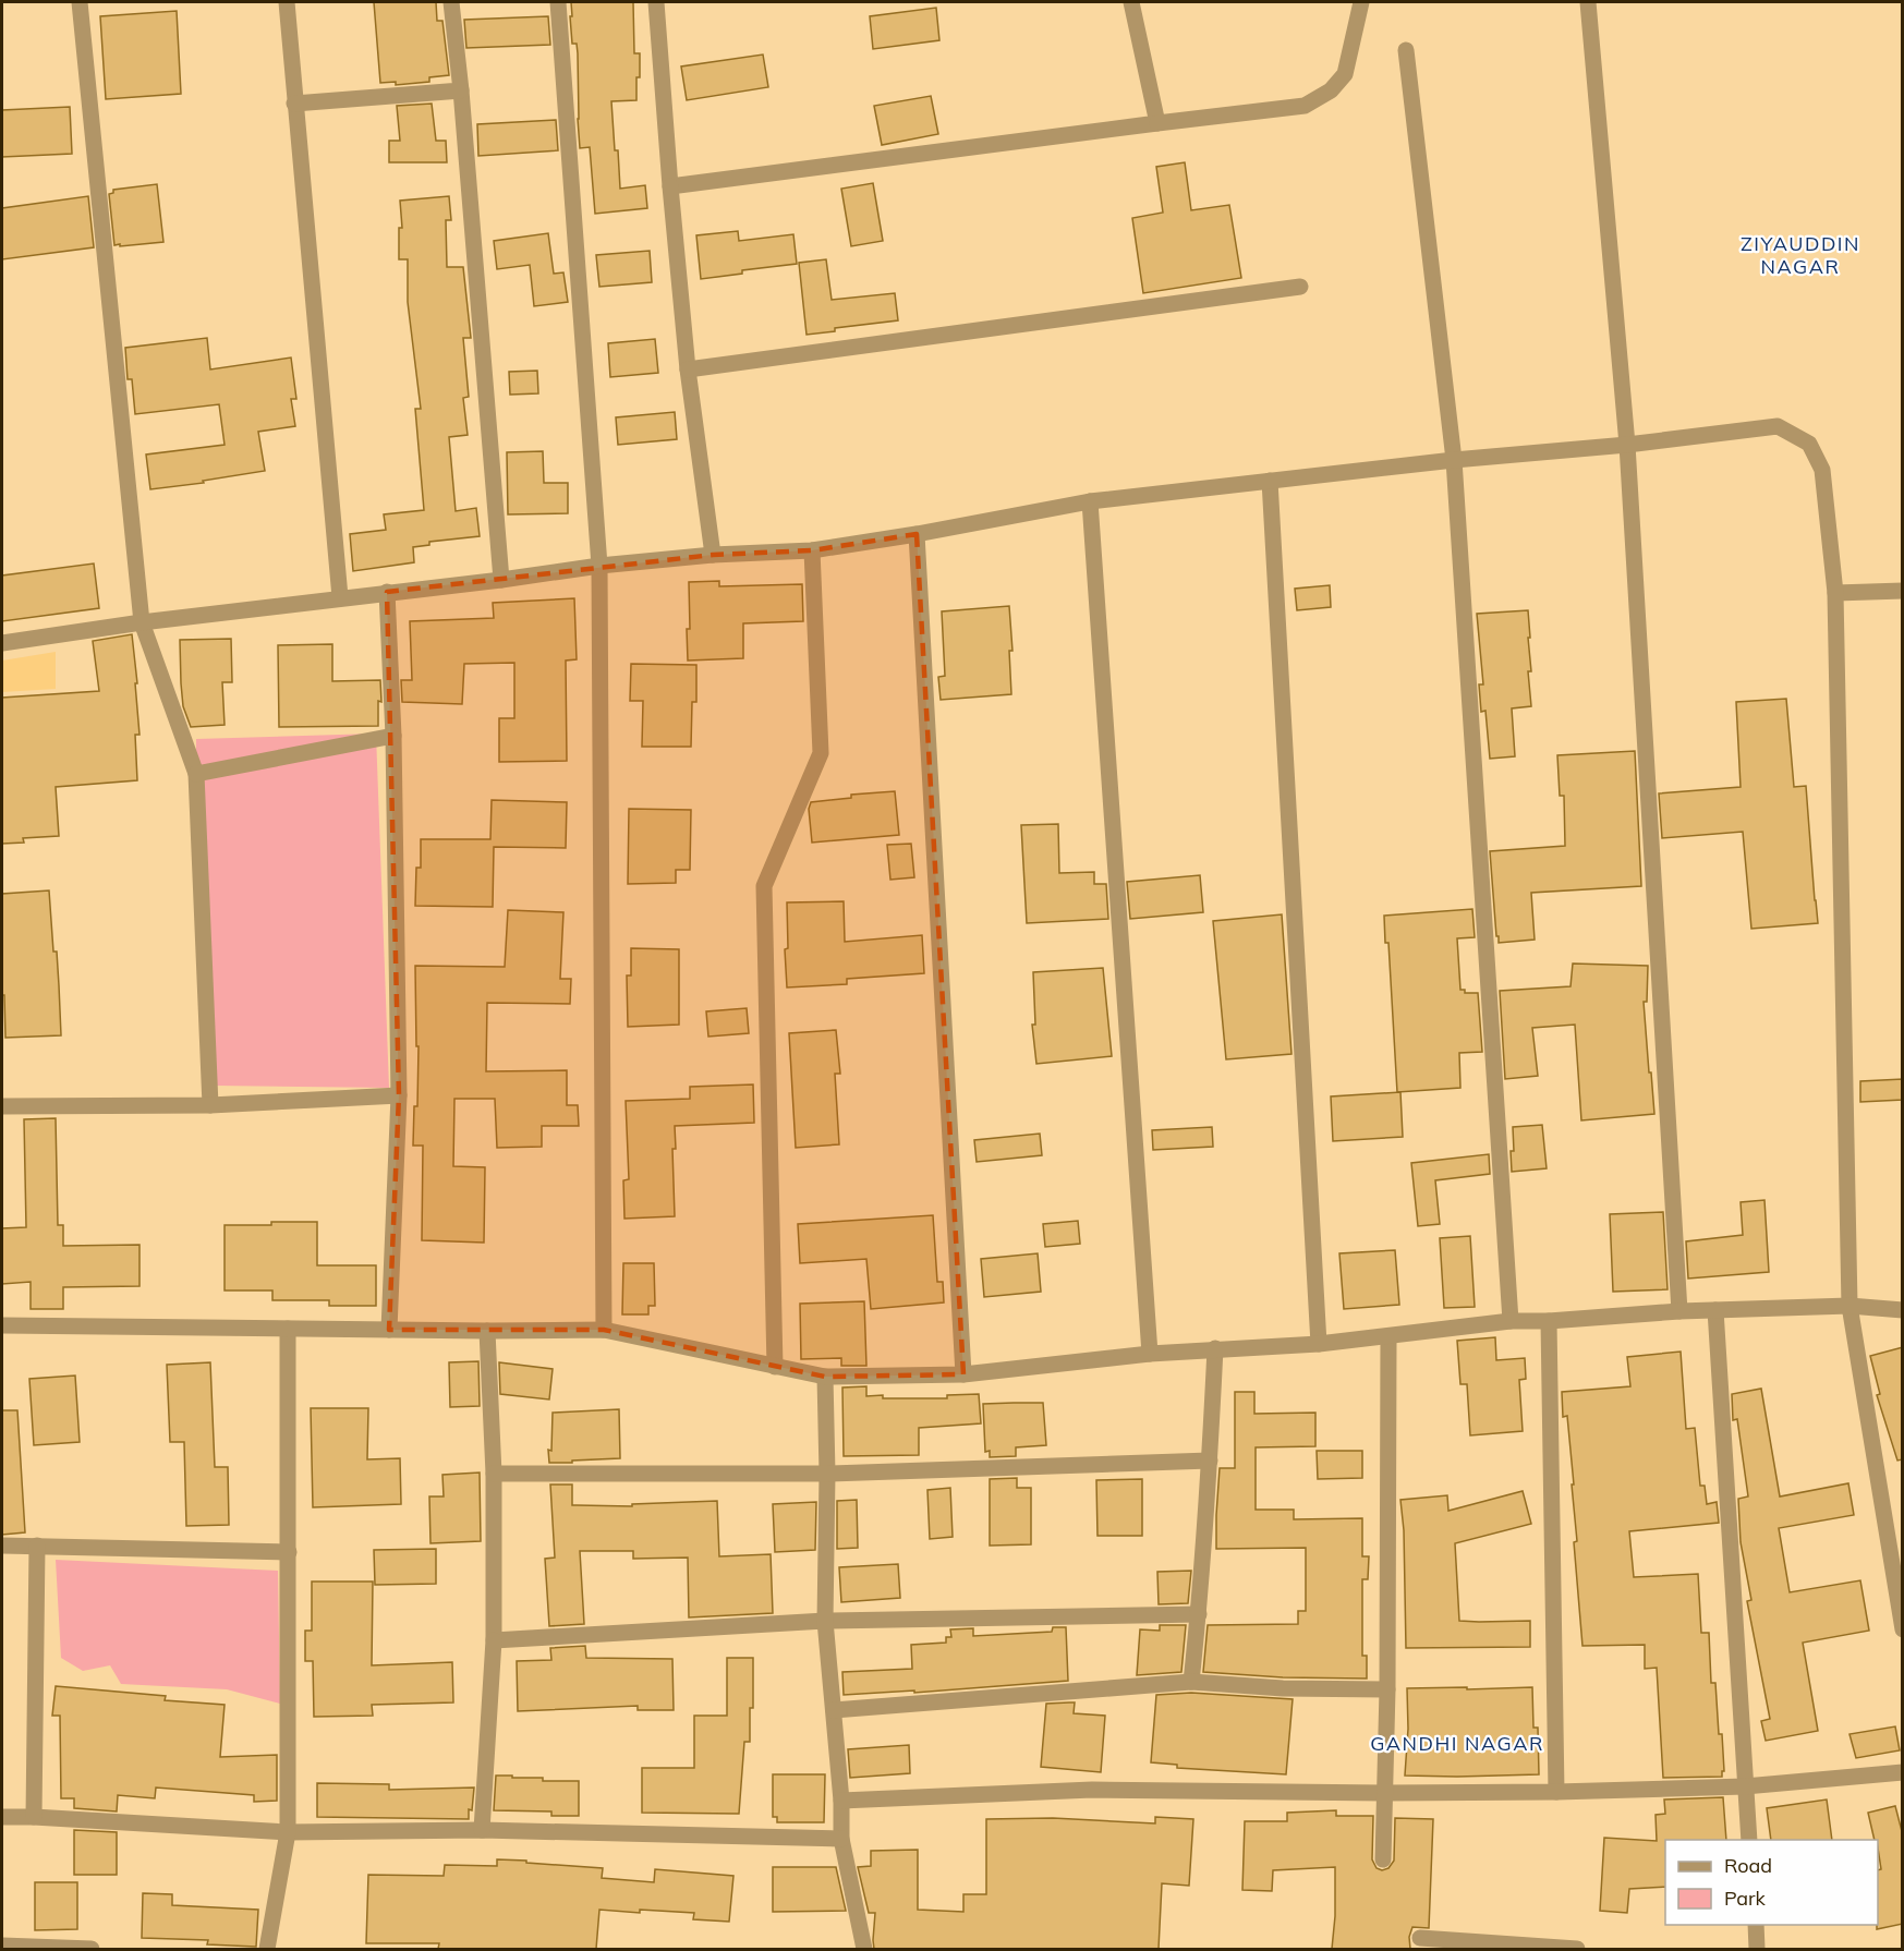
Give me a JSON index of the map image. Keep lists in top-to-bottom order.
{
  "districts": ["ZIYAUDDIN NAGAR", "GANDHI NAGAR"],
  "legend": ["Road", "Park"]
}
